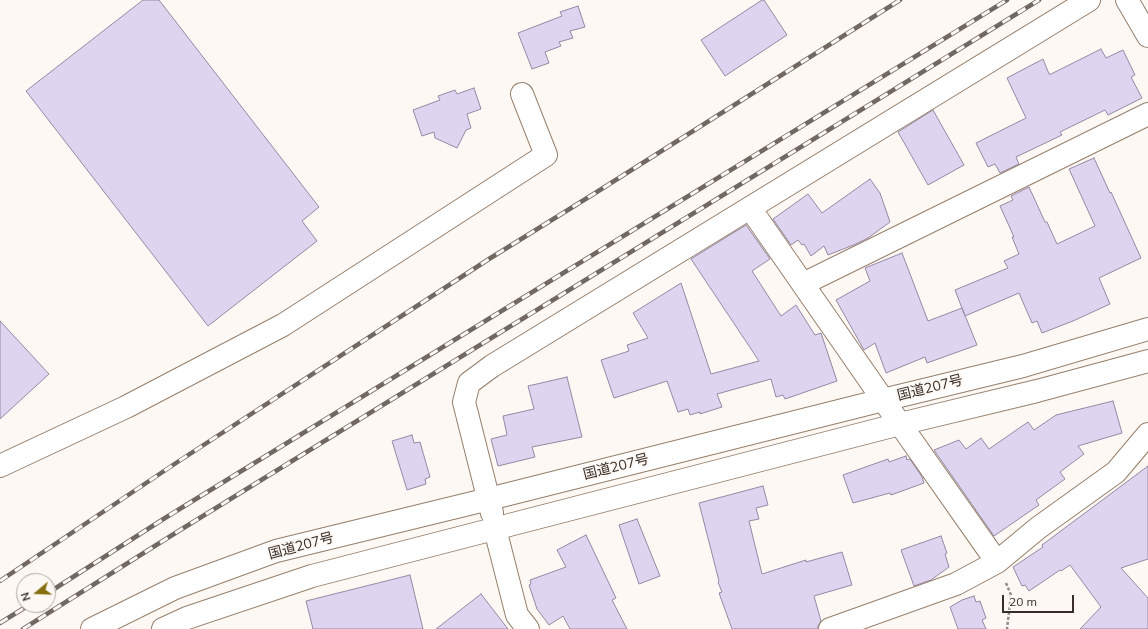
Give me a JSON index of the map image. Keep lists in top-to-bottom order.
{
  "streets": {
    "street": ["国道207号"]
  },
  "scale_bar": "20 m",
  "north": "left"
}
